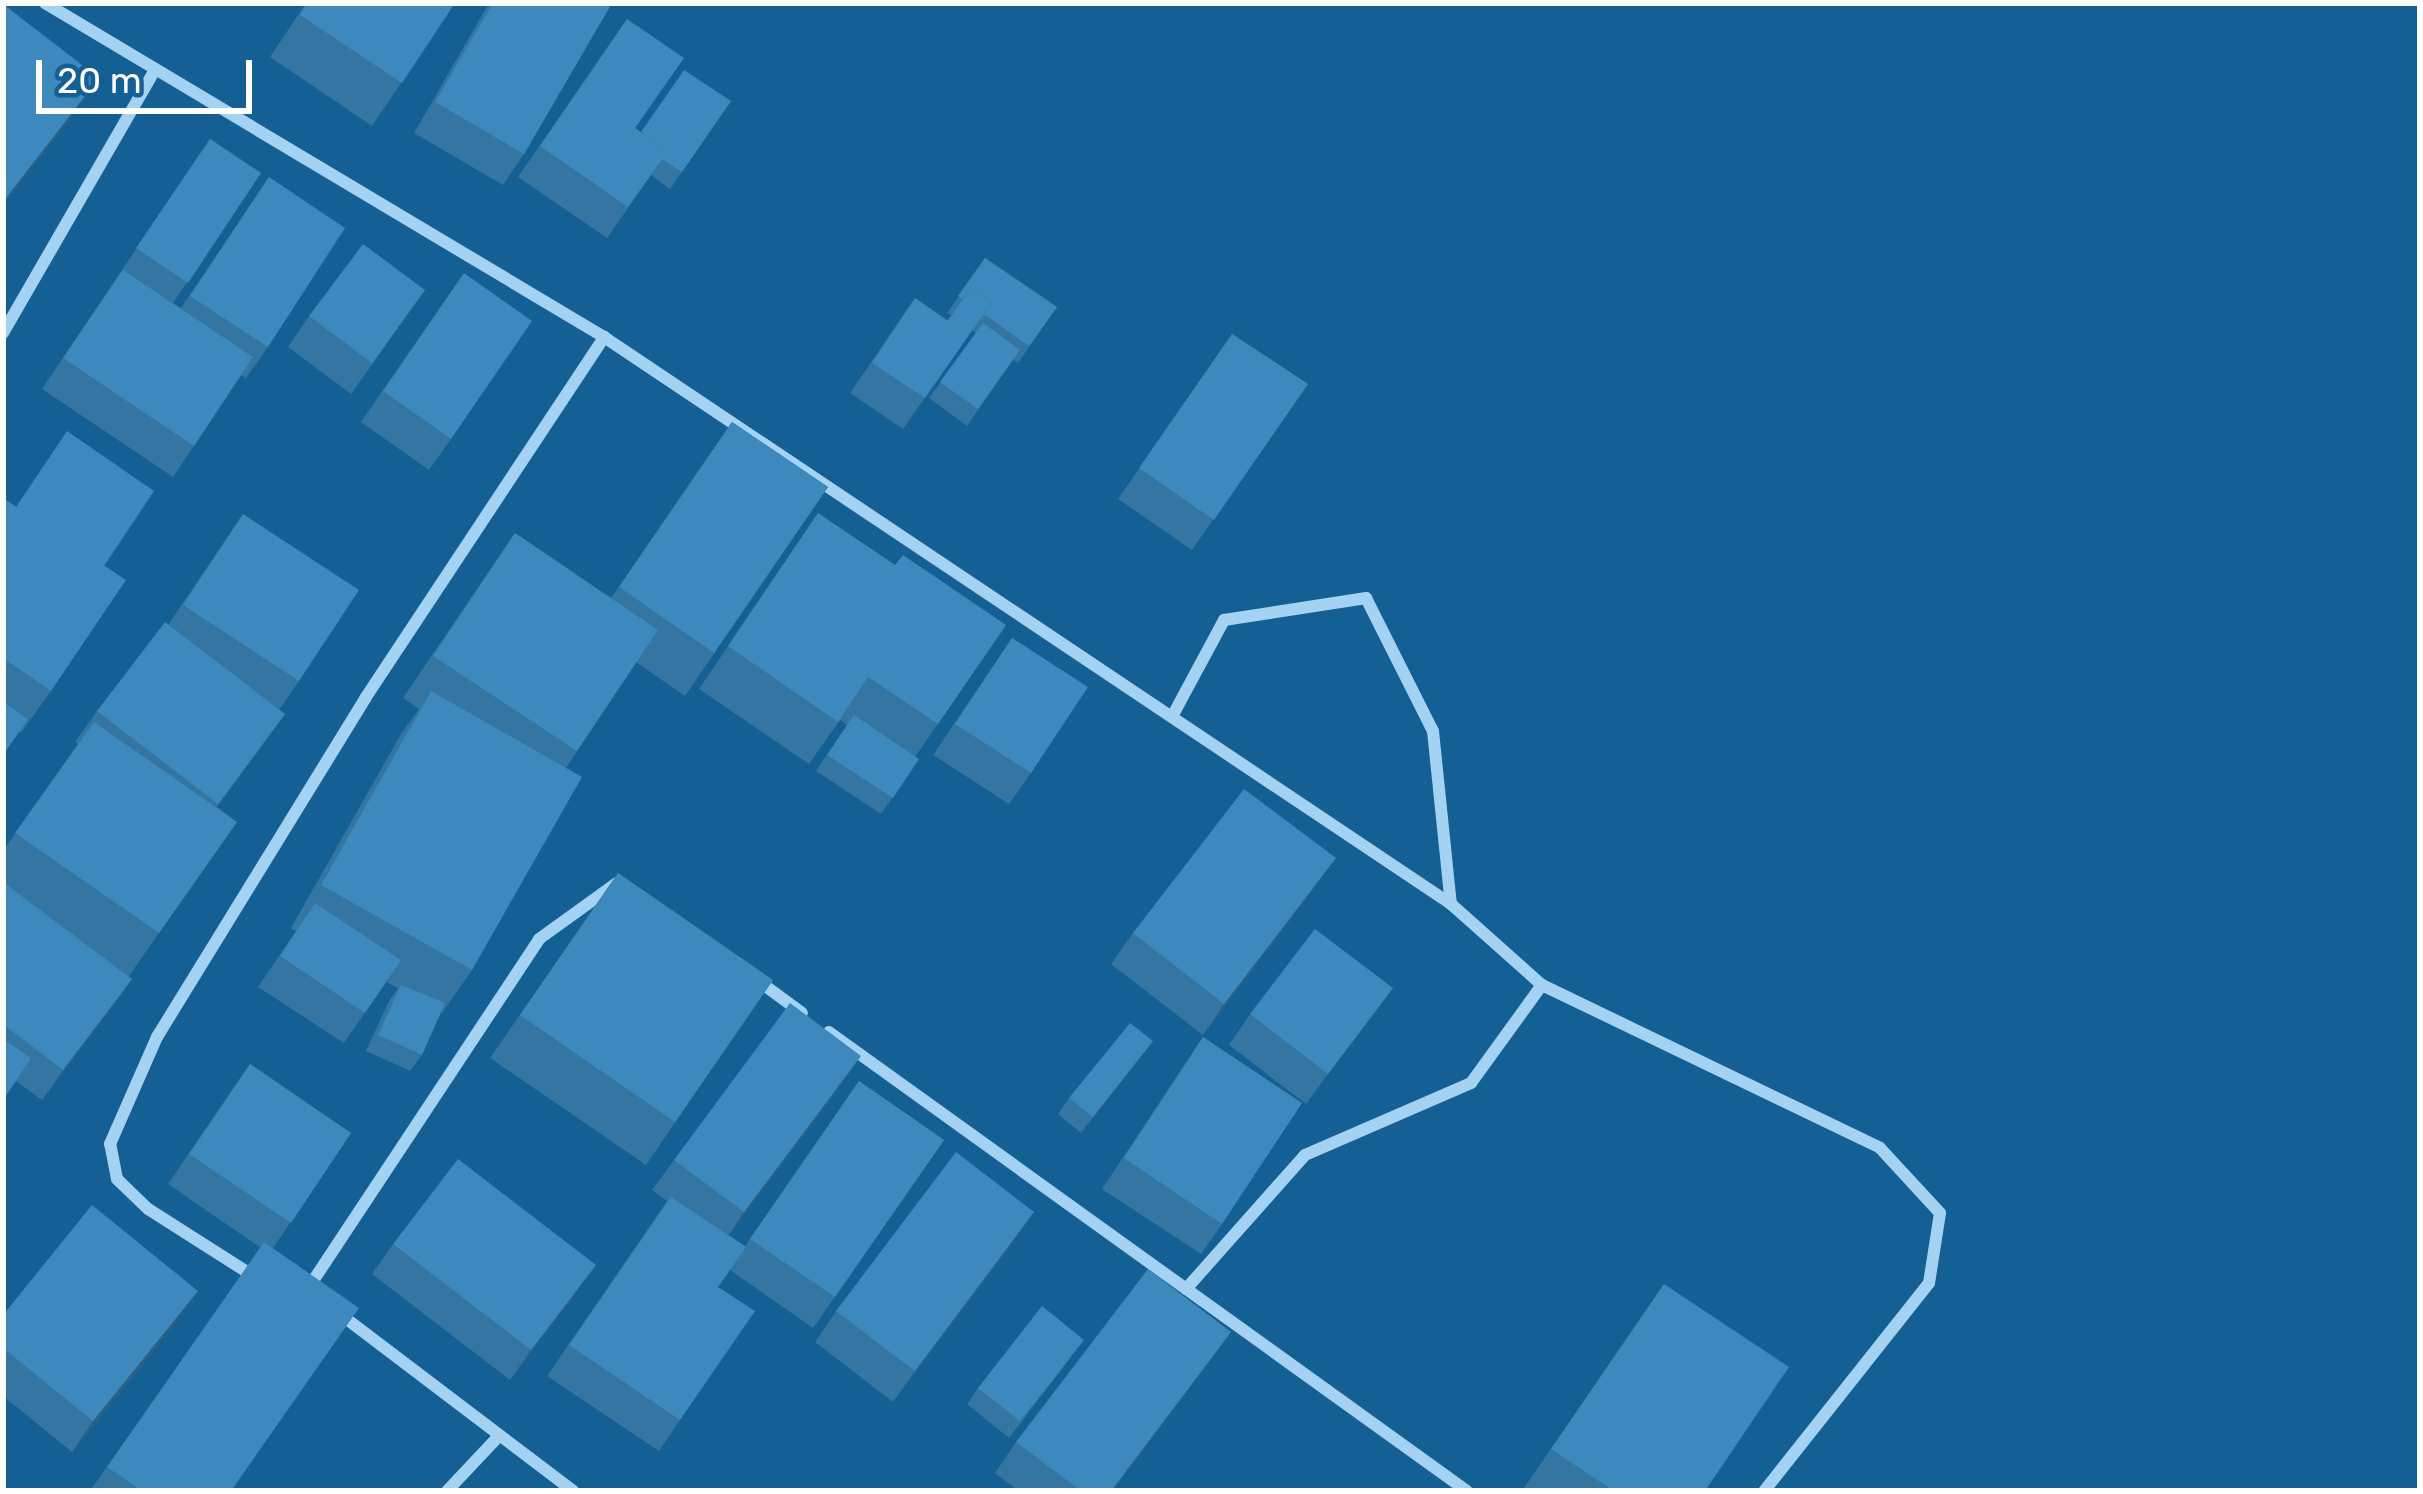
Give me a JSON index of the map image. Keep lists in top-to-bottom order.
{
  "scale_bar": "20 m"
}
